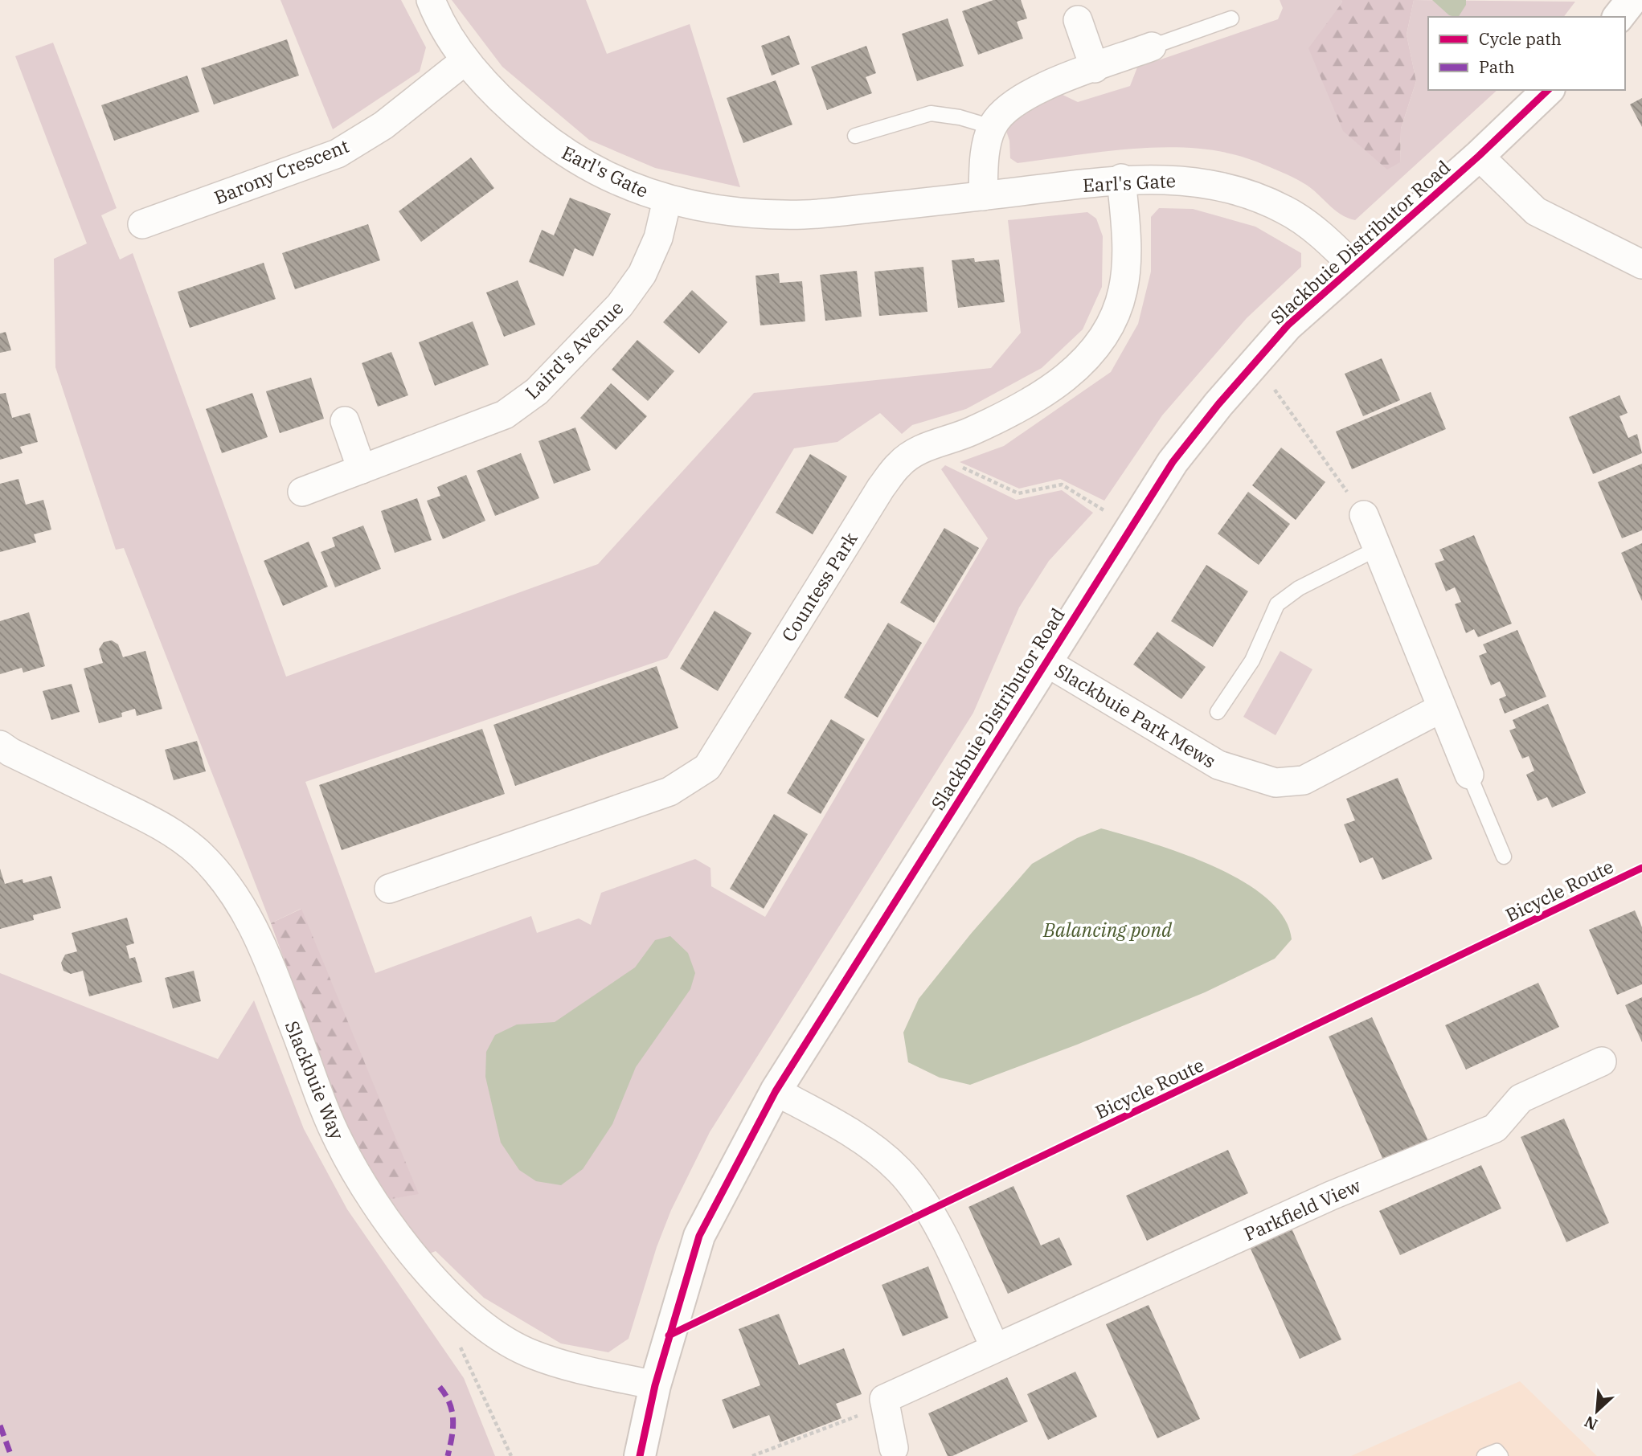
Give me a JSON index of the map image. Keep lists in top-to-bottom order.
{
  "streets": {
    "street": [
      "Barony Crescent",
      "Earl's Gate",
      "Slackbuie Distributor Road",
      "Laird's Avenue",
      "Countess Park",
      "Slackbuie Park Mews",
      "Slackbuie Way",
      "Parkfield View"
    ],
    "cycle path": ["Bicycle Route"]
  },
  "crossings": [
    ["Barony Crescent", "Earl's Gate"],
    ["Earl's Gate", "Slackbuie Distributor Road"],
    ["Earl's Gate", "Laird's Avenue"],
    ["Earl's Gate", "Countess Park"],
    ["Slackbuie Distributor Road", "Slackbuie Park Mews"],
    ["Slackbuie Distributor Road", "Slackbuie Way"]
  ],
  "water": ["Balancing pond"],
  "legend": ["Cycle path", "Path"],
  "north": "bottom left"
}
